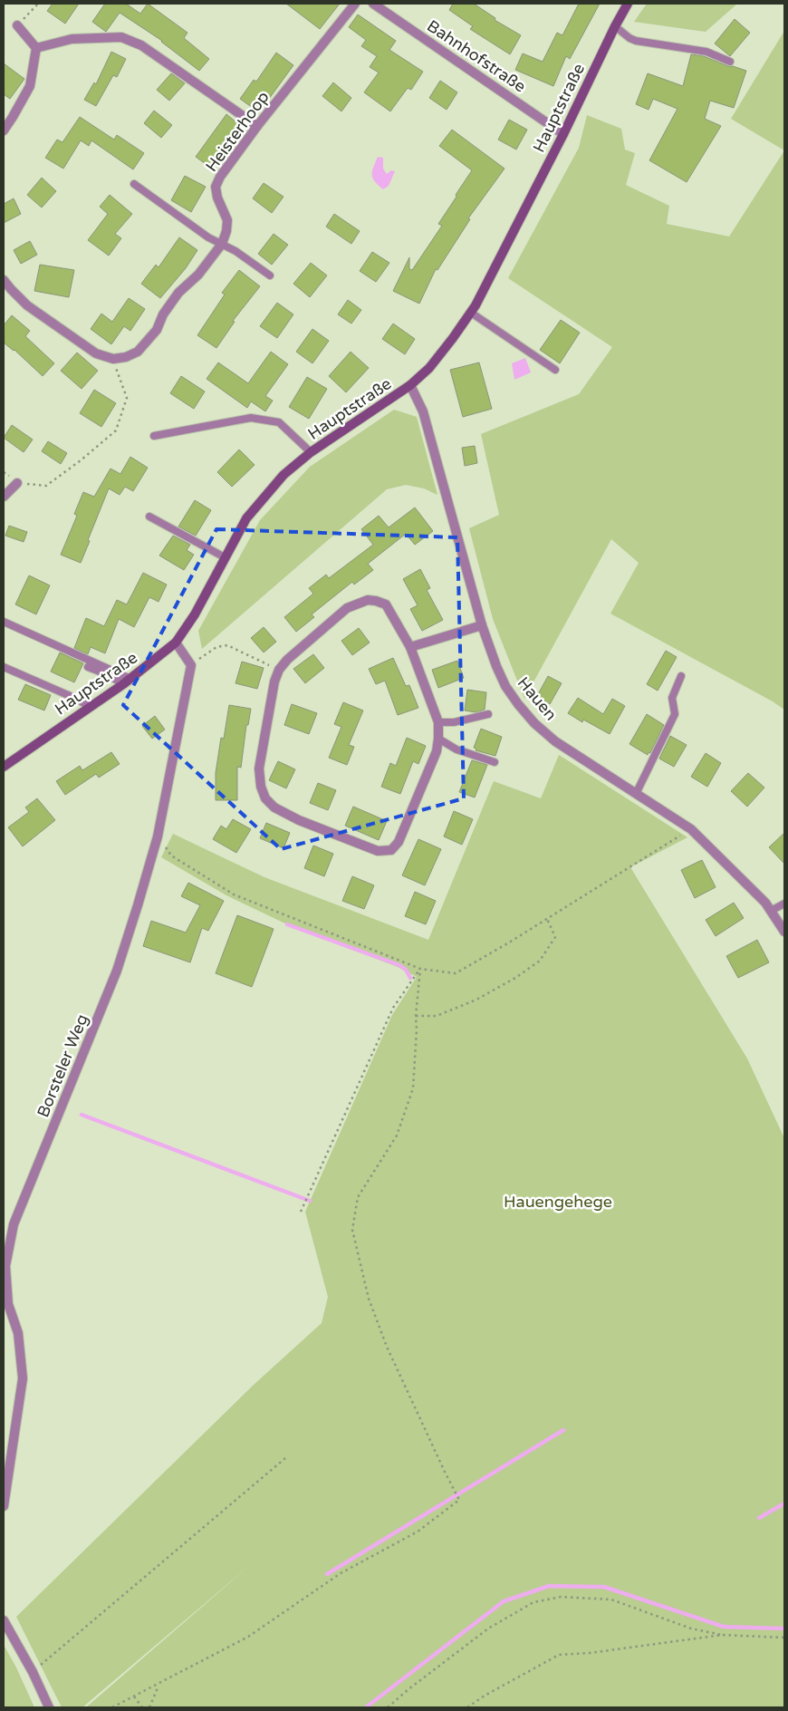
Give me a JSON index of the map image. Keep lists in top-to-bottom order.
{
  "streets": {
    "main road": ["Hauptstraße"],
    "street": [
      "Bahnhofstraße",
      "Heisterhoop",
      "Hauen",
      "Borsteler Weg"
    ]
  },
  "crossings": [
    ["Bahnhofstraße", "Hauptstraße"],
    ["Hauptstraße", "Hauen"]
  ],
  "parks": ["Hauengehege"]
}
